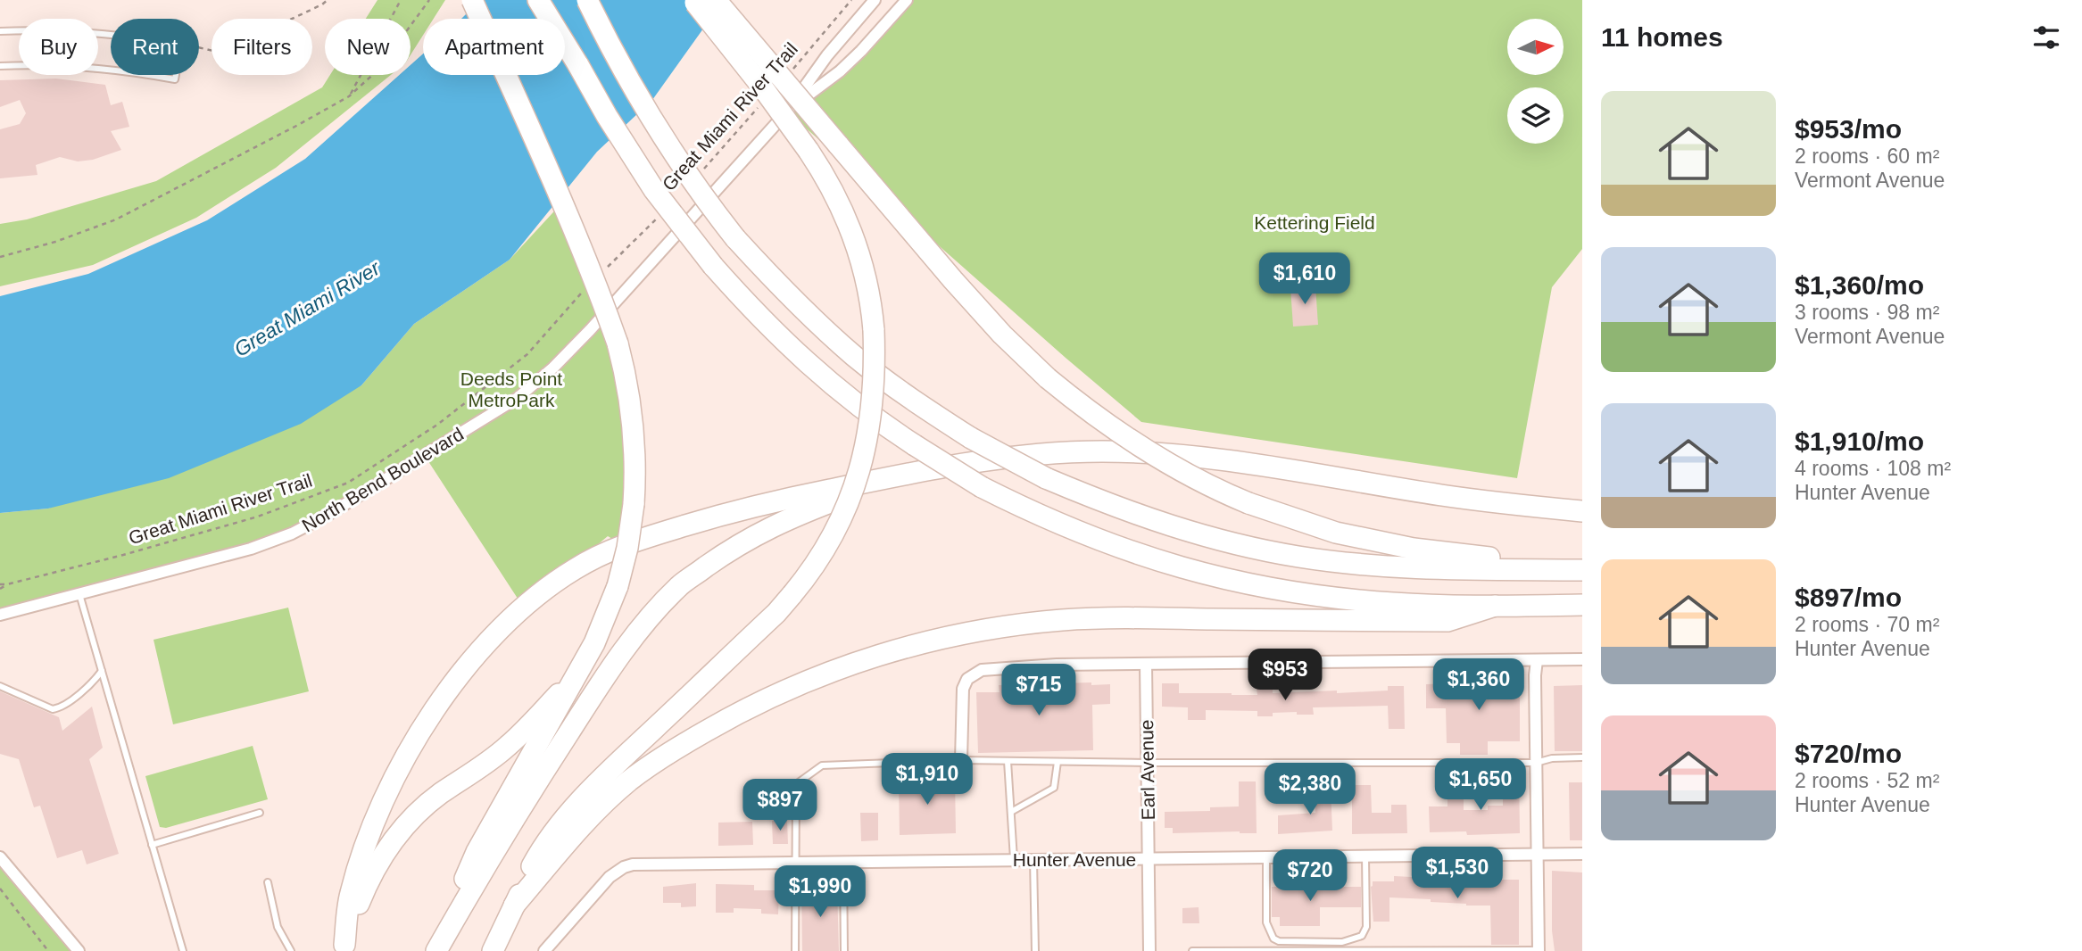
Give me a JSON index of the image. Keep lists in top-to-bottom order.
{
  "streets": {
    "street": ["North Bend Boulevard", "Earl Avenue", "Hunter Avenue"],
    "path": ["Great Miami River Trail"]
  },
  "crossings": [
    ["Earl Avenue", "Hunter Avenue"]
  ],
  "water": ["Great Miami River"],
  "parks": ["Kettering Field", "Deeds Point MetroPark"],
  "north": "right",
  "page": {
    "heading": "11 homes",
    "chip": [
      "Buy",
      "Rent",
      "Filters",
      "New",
      "Apartment"
    ],
    "list": [
      {
        "name": "$953/mo",
        "note": "2 rooms · 60 m² · Vermont Avenue"
      },
      {
        "name": "$1,360/mo",
        "note": "3 rooms · 98 m² · Vermont Avenue"
      },
      {
        "name": "$1,910/mo",
        "note": "4 rooms · 108 m² · Hunter Avenue"
      },
      {
        "name": "$897/mo",
        "note": "2 rooms · 70 m² · Hunter Avenue"
      },
      {
        "name": "$720/mo",
        "note": "2 rooms · 52 m² · Hunter Avenue"
      }
    ],
    "price": [
      "$1,610",
      "$953",
      "$1,360",
      "$715",
      "$1,910",
      "$1,650",
      "$2,380",
      "$897",
      "$1,530",
      "$720",
      "$1,990"
    ]
  }
}
